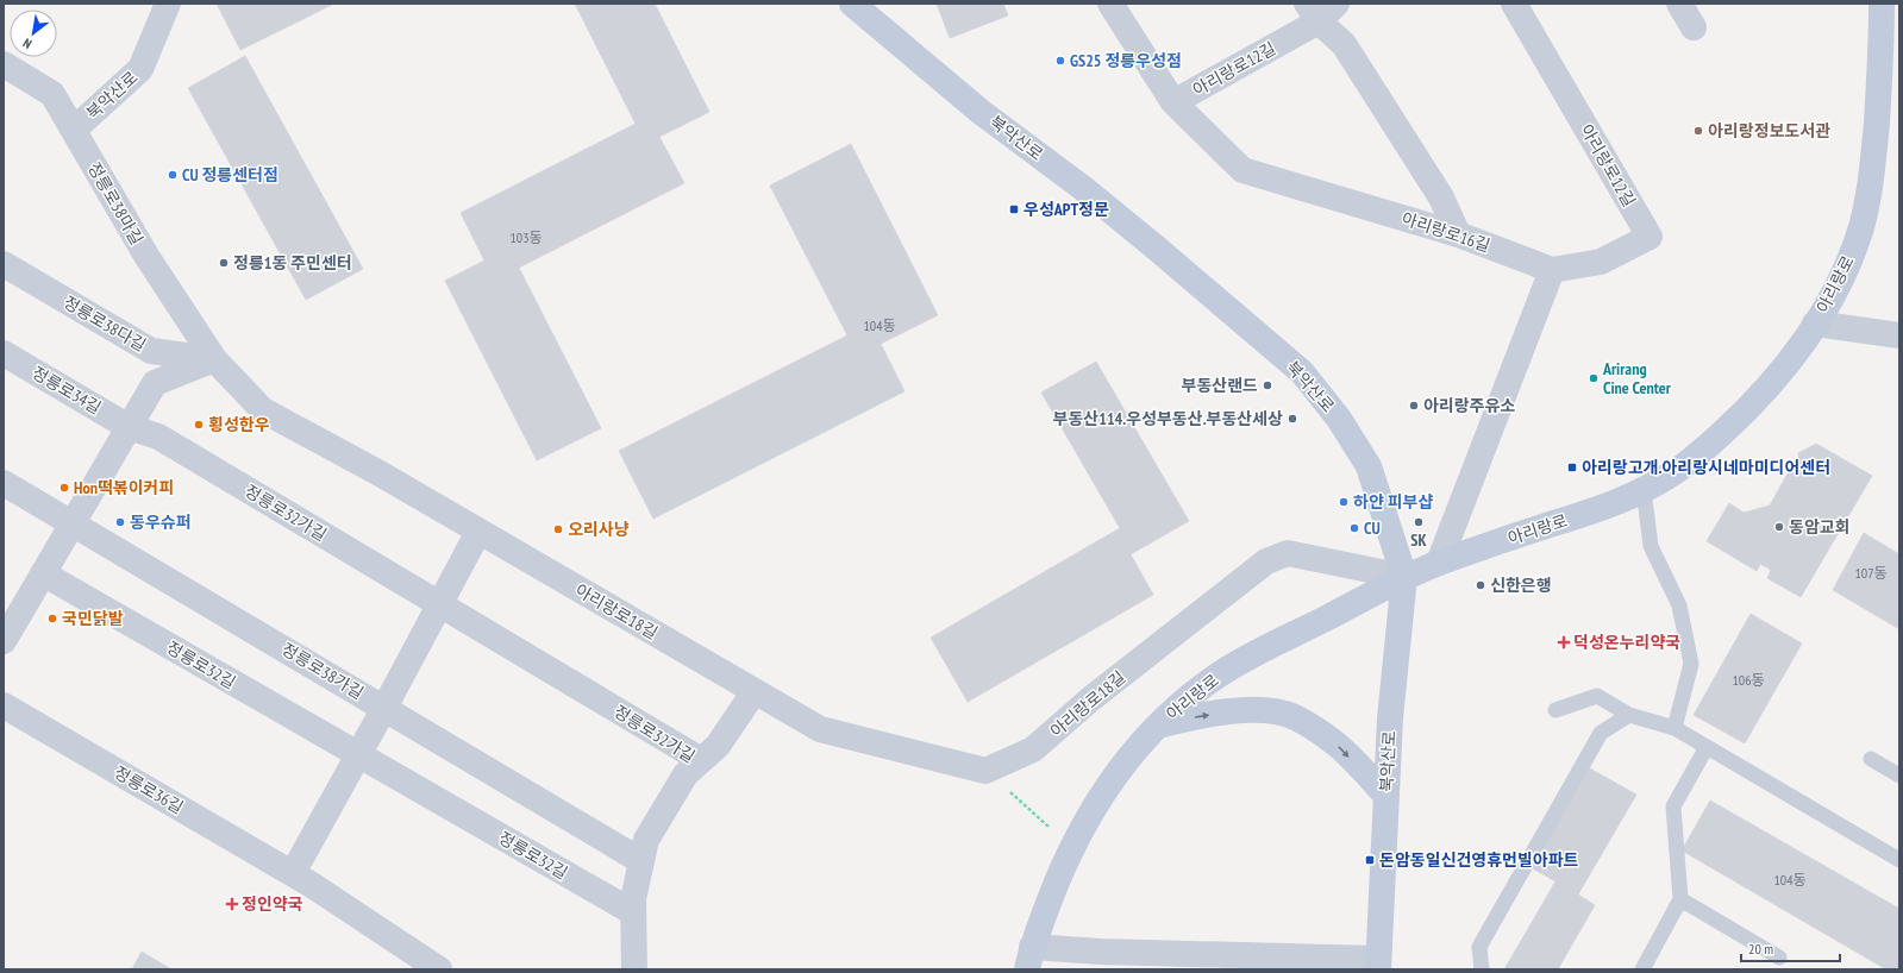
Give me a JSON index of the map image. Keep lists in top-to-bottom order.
{
  "streets": {
    "main road": ["북악산로", "아리랑로"],
    "street": [
      "아리랑로12길",
      "정릉로38마길",
      "아리랑로16길",
      "정릉로38다길",
      "정릉로34길",
      "정릉로32가길",
      "아리랑로18길",
      "정릉로32길",
      "정릉로38가길",
      "정릉로36길"
    ]
  },
  "crossings": [
    ["아리랑로12길", "아리랑로16길"],
    ["북악산로", "정릉로38마길"],
    ["북악산로", "아리랑로"],
    ["북악산로", "아리랑로18길"],
    ["정릉로38마길", "정릉로38다길"],
    ["정릉로38마길", "아리랑로18길"],
    ["아리랑로", "아리랑로18길"],
    ["정릉로38다길", "아리랑로18길"],
    ["정릉로34길", "정릉로32가길"],
    ["정릉로32가길", "정릉로32길"],
    ["정릉로32가길", "정릉로38가길"]
  ],
  "places": {
    "other": [
      "GS25 정릉우성점",
      "아리랑정보도서관",
      "CU 정릉센터점",
      "정릉1동 주민센터",
      "Arirang Cine Center",
      "부동산랜드",
      "아리랑주유소",
      "부동산114.우성부동산.부동산세상",
      "횡성한우",
      "Hon떡볶이커피",
      "하얀 피부샵",
      "동우슈퍼",
      "SK",
      "동암교회",
      "CU",
      "오리사냥",
      "신한은행",
      "국민닭발"
    ],
    "transit": ["우성APT정문", "아리랑고개.아리랑시네마미디어센터", "돈암동일신건영휴먼빌아파트"],
    "health": ["덕성온누리약국", "정인약국"]
  },
  "house_numbers": [
    "103동",
    "104동",
    "107동",
    "106동",
    "104동"
  ],
  "scale_bar": "20 m",
  "north": "bottom left"
}
